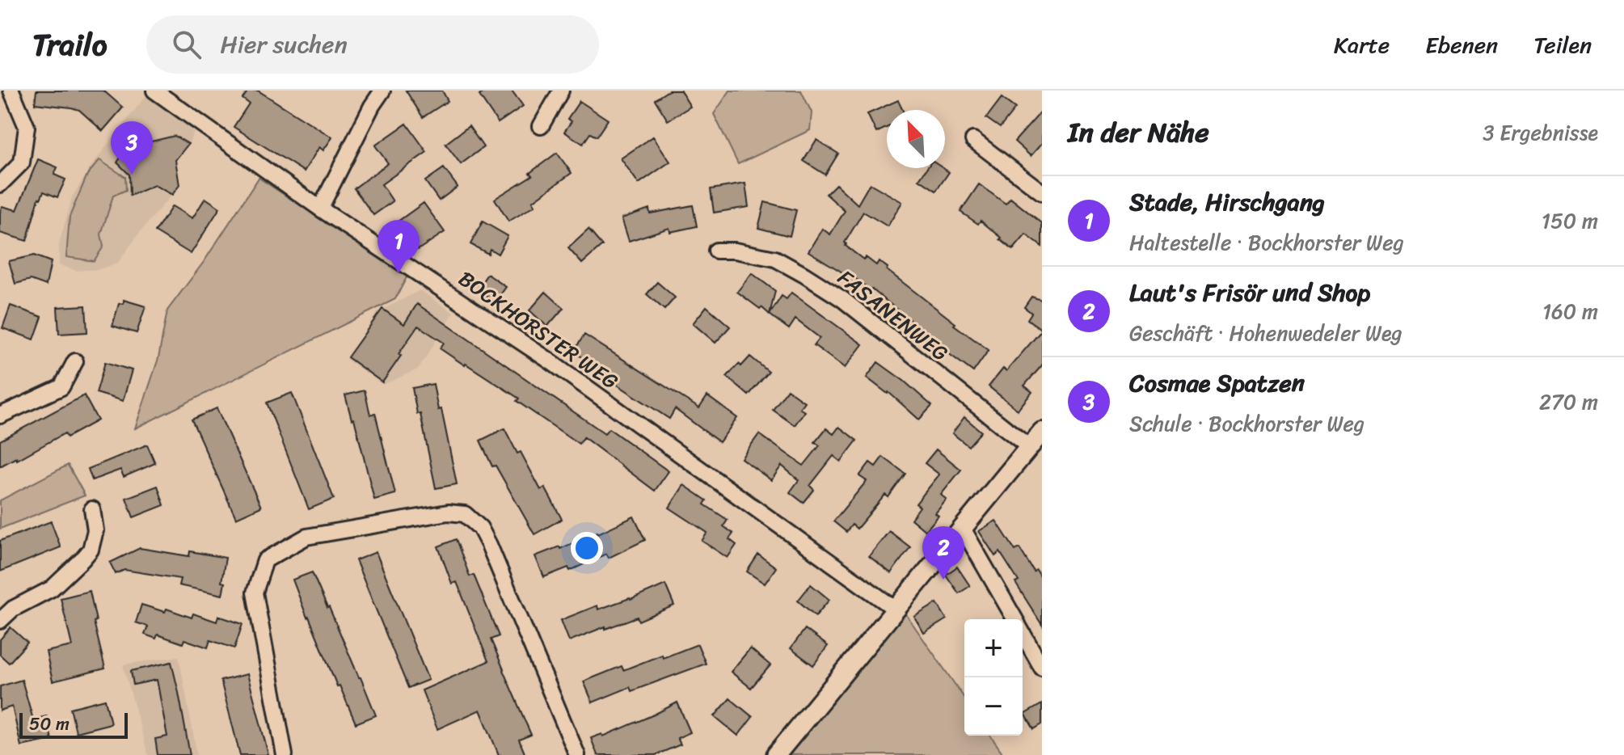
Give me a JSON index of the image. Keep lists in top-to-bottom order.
{
  "streets": {
    "street": ["FASANENWEG", "BOCKHORSTER WEG"]
  },
  "scale_bar": "50 m",
  "north": "top left",
  "page": {
    "header": "Trailo",
    "search": "Hier suchen",
    "nav": ["Karte", "Ebenen", "Teilen"],
    "heading": ["In der Nähe", "3 Ergebnisse"],
    "pins": ["3", "1", "2"],
    "list": [
      {
        "mark": "1",
        "name": "Stade, Hirschgang",
        "note": "Haltestelle · Bockhorster Weg",
        "value": "150 m"
      },
      {
        "mark": "2",
        "name": "Laut's Frisör und Shop",
        "note": "Geschäft · Hohenwedeler Weg",
        "value": "160 m"
      },
      {
        "mark": "3",
        "name": "Cosmae Spatzen",
        "note": "Schule · Bockhorster Weg",
        "value": "270 m"
      }
    ],
    "map_buttons": ["+", "−"],
    "scale": "50 m"
  }
}
